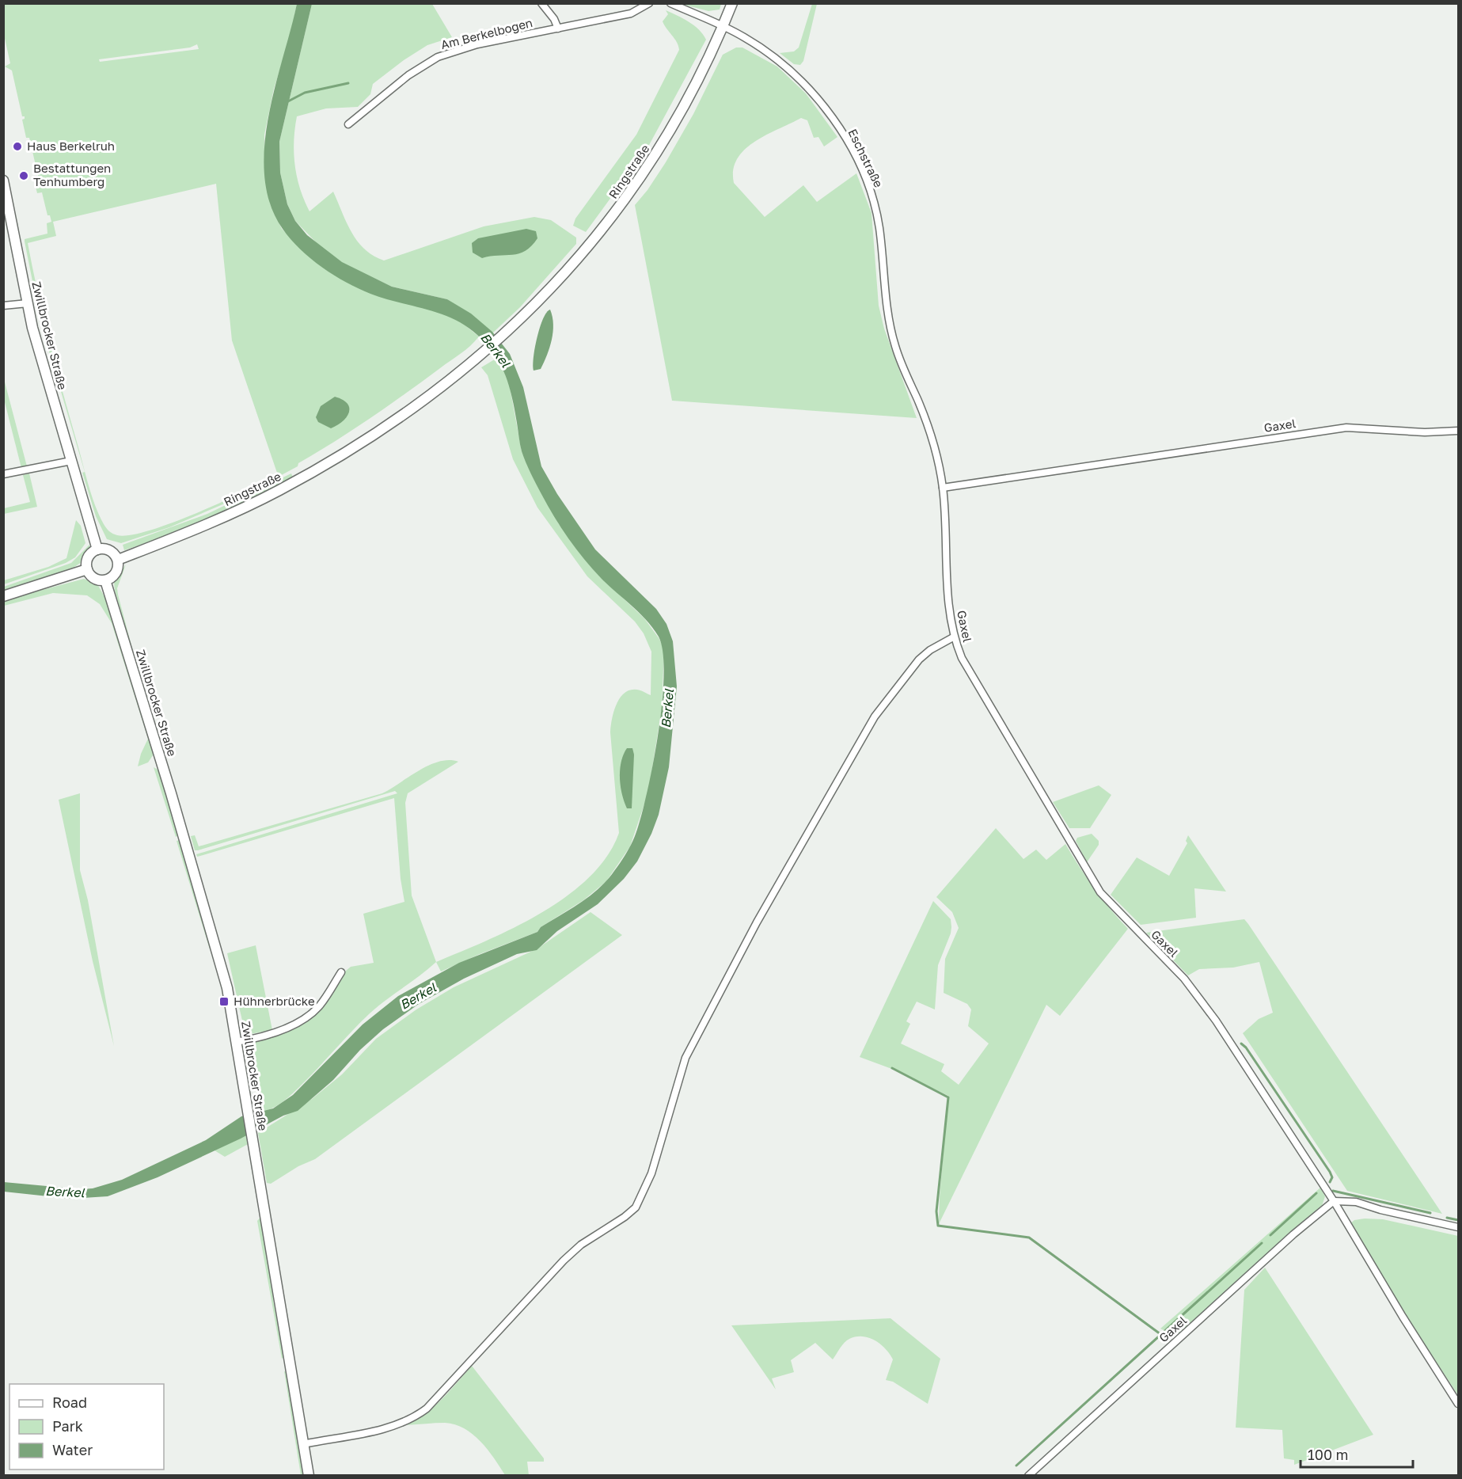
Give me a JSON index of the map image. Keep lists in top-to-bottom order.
{
  "streets": {
    "main road": ["Ringstraße", "Zwillbrocker Straße"],
    "street": ["Am Berkelbogen", "Eschstraße", "Gaxel"]
  },
  "crossings": [
    ["Eschstraße", "Ringstraße"],
    ["Eschstraße", "Gaxel"],
    ["Ringstraße", "Zwillbrocker Straße"]
  ],
  "water": ["Berkel"],
  "places": {
    "other": ["Haus Berkelruh", "Bestattungen Tenhumberg"],
    "transit": ["Hühnerbrücke"]
  },
  "legend": ["Road", "Park", "Water"],
  "scale_bar": "100 m"
}
